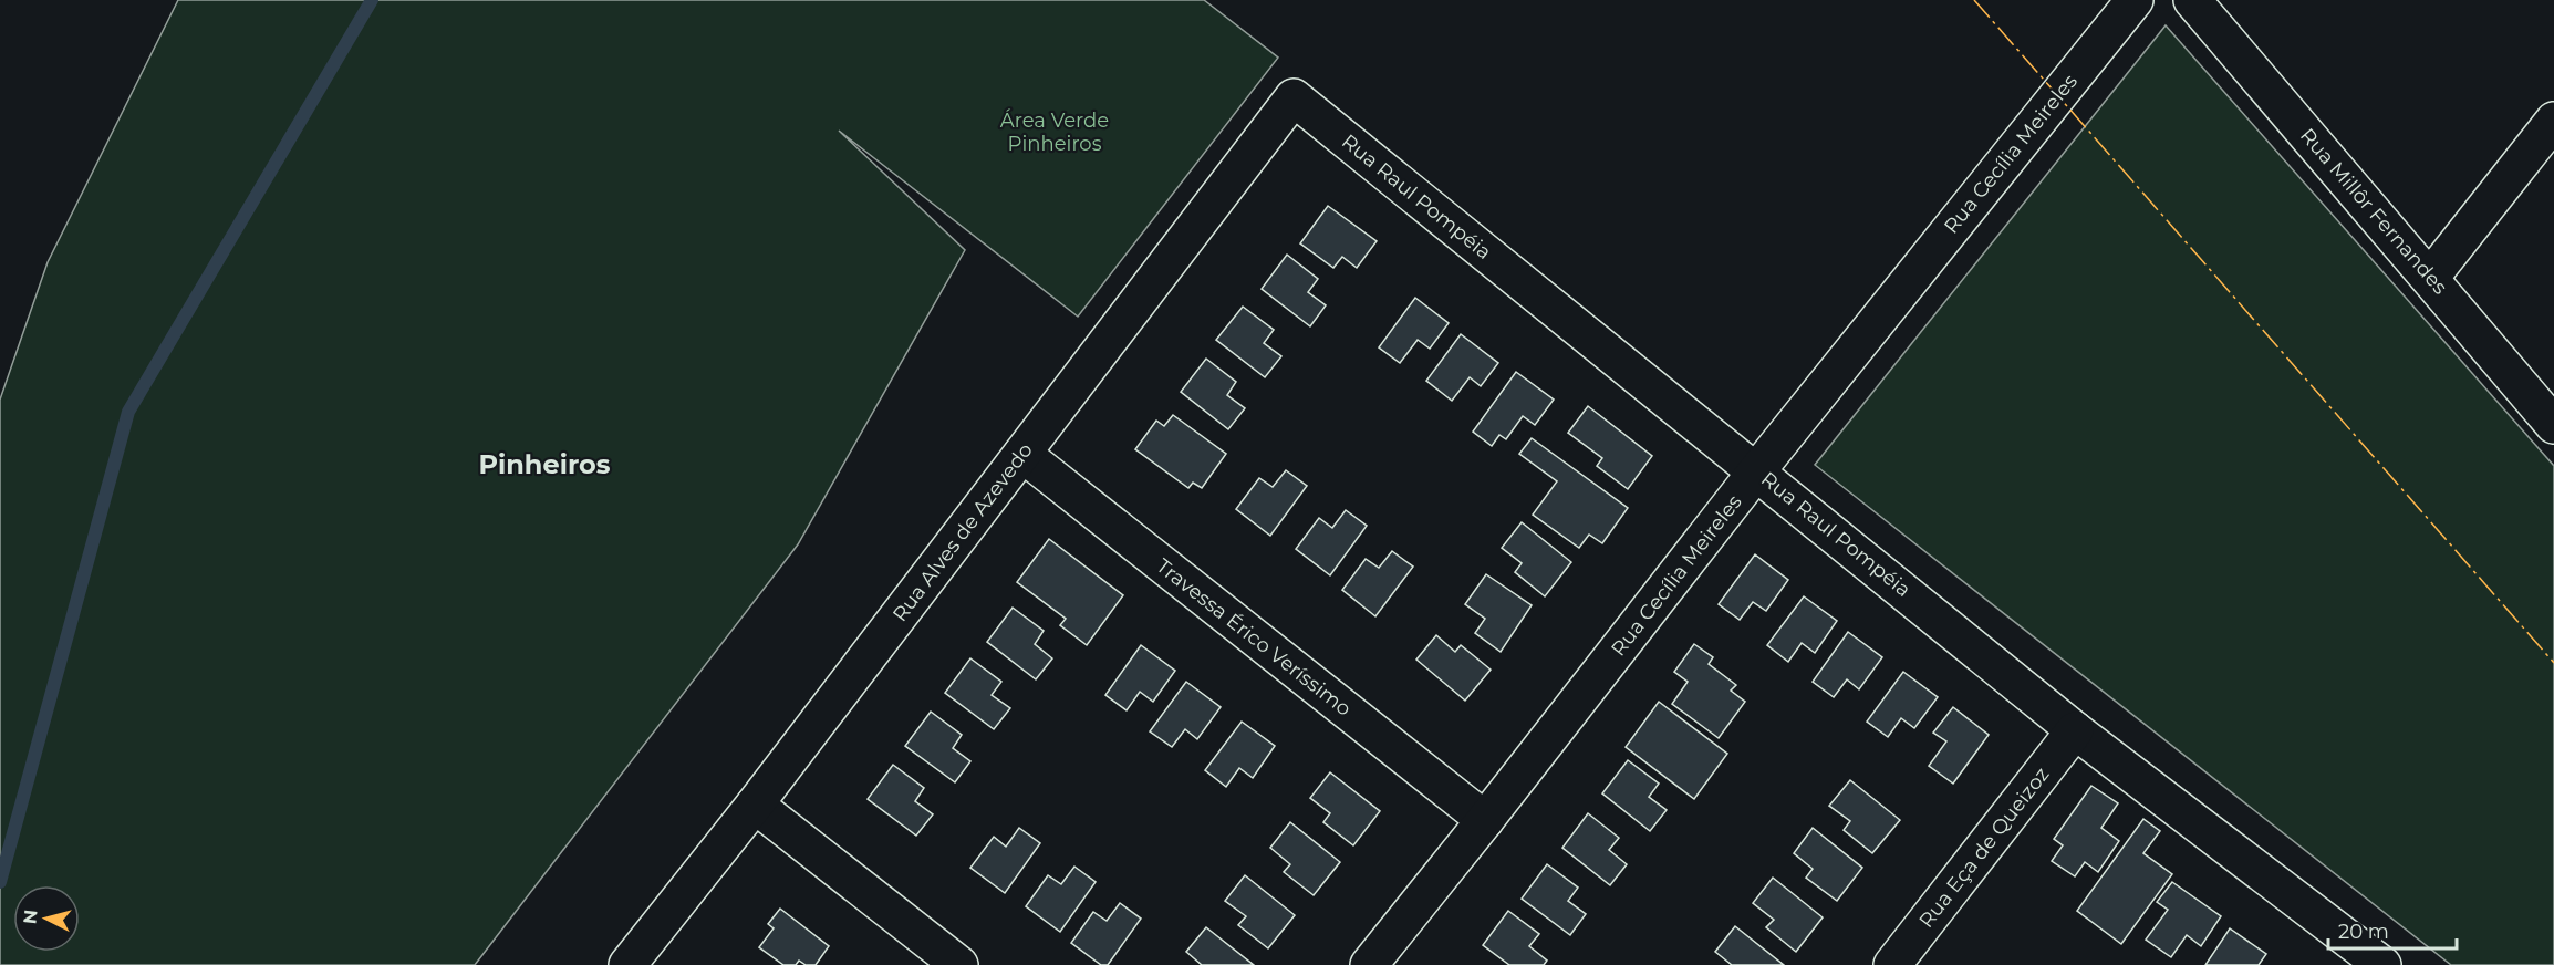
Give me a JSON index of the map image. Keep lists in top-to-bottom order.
{
  "streets": {
    "street": [
      "Rua Cecília Meireles",
      "Rua Raul Pompéia",
      "Rua Millôr Fernandes",
      "Rua Alves de Azevedo",
      "Travessa Érico Veríssimo",
      "Rua Eça de Queizoz"
    ]
  },
  "crossings": [
    ["Rua Cecília Meireles", "Rua Raul Pompéia"],
    ["Rua Cecília Meireles", "Travessa Érico Veríssimo"],
    ["Rua Raul Pompéia", "Rua Alves de Azevedo"],
    ["Rua Raul Pompéia", "Rua Eça de Queizoz"],
    ["Rua Alves de Azevedo", "Travessa Érico Veríssimo"]
  ],
  "districts": ["Pinheiros"],
  "parks": ["Área Verde Pinheiros"],
  "scale_bar": "20 m",
  "north": "left"
}
